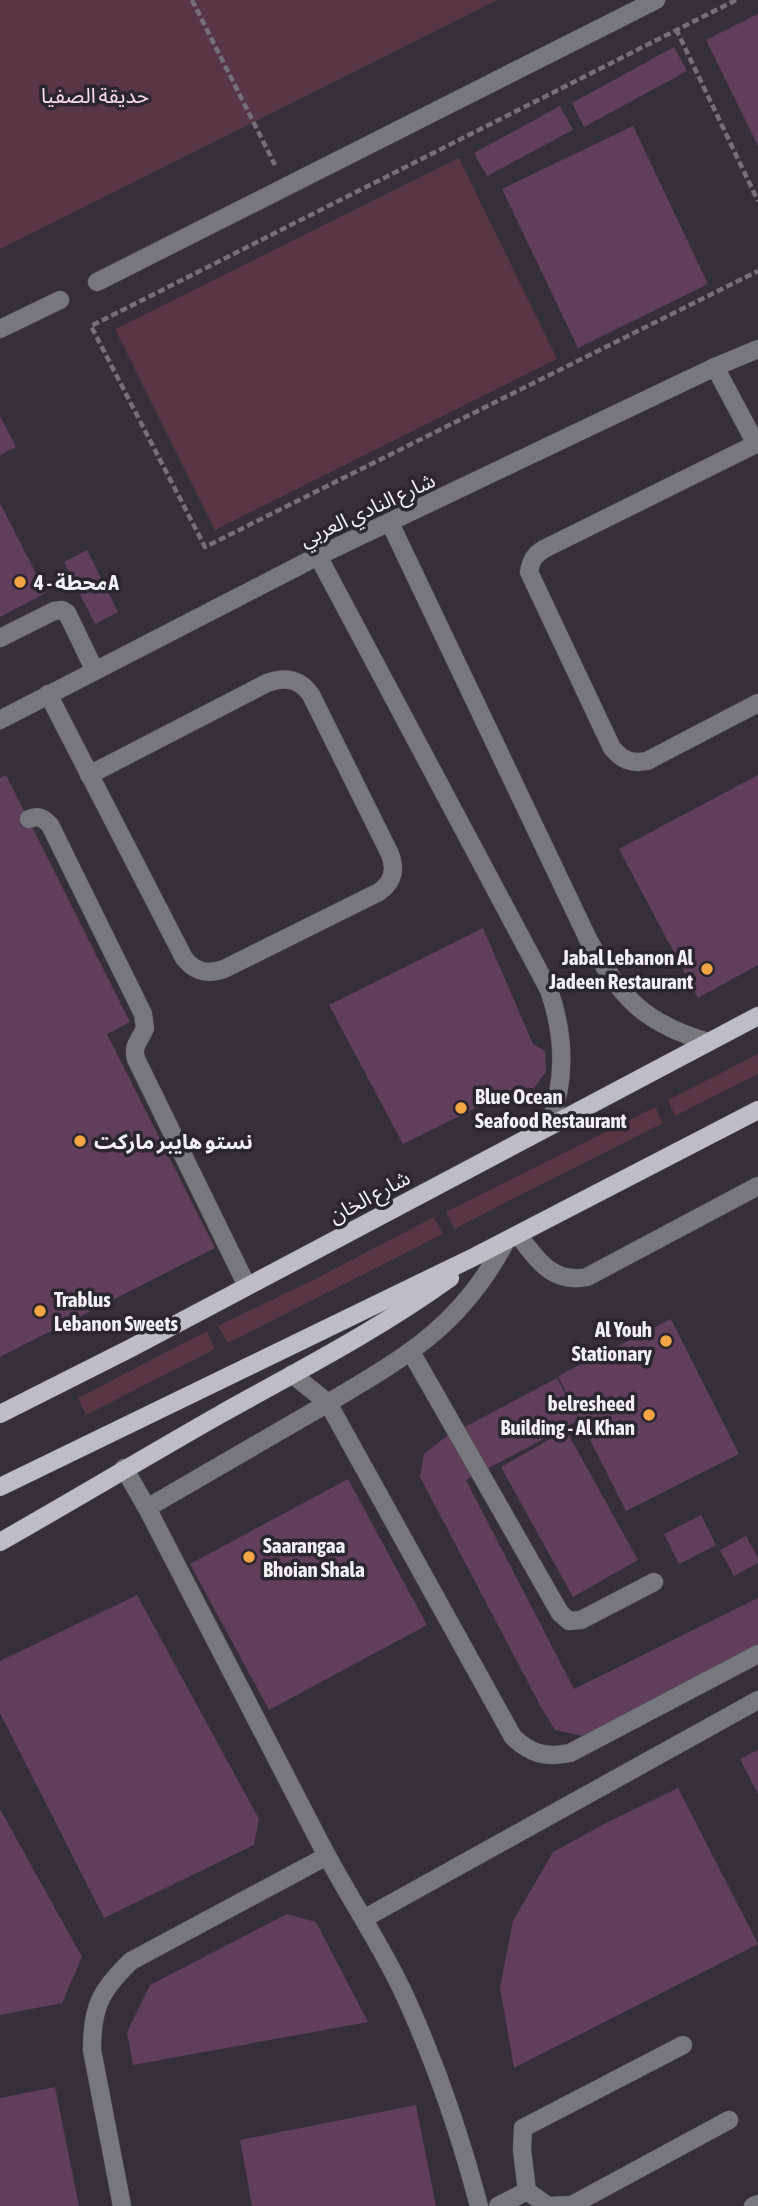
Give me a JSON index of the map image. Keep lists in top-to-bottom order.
{
  "streets": {
    "main road": ["شارع الخان"],
    "street": ["شارع النادي العربي"]
  },
  "parks": ["حديقة الصفيا"],
  "places": [
    "محطة - 4A",
    "Jabal Lebanon Al Jadeen Restaurant",
    "Blue Ocean Seafood Restaurant",
    "نستو هايبر ماركت",
    "Trablus Lebanon Sweets",
    "Al Youh Stationary",
    "belresheed Building - Al Khan",
    "Saarangaa Bhoian Shala"
  ]
}
